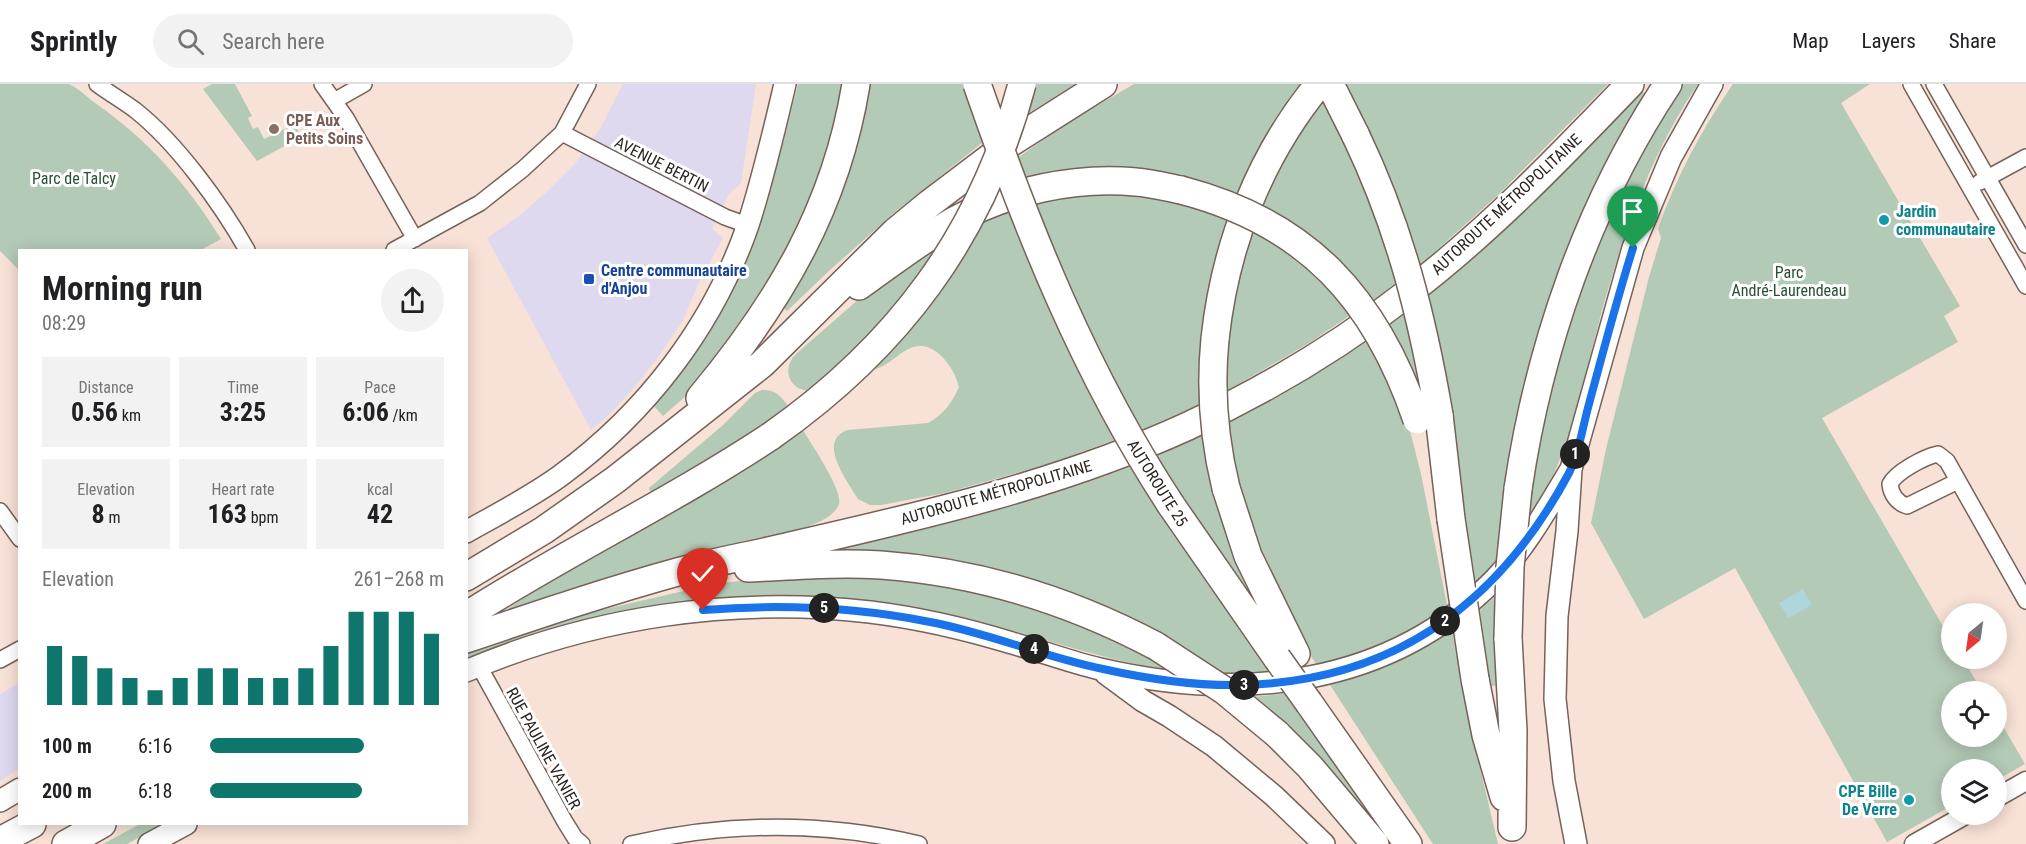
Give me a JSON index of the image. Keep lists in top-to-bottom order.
{
  "streets": {
    "highway": ["AUTOROUTE MÉTROPOLITAINE", "AUTOROUTE 25"],
    "street": ["AVENUE BERTIN", "RUE PAULINE VANIER"]
  },
  "parks": ["Parc de Talcy", "Parc André-Laurendeau"],
  "places": {
    "other": ["CPE Aux Petits Soins", "Jardin communautaire", "CPE Bille De Verre"],
    "transit": ["Centre communautaire d'Anjou"]
  },
  "north": "bottom left",
  "page": {
    "header": "Sprintly",
    "search": "Search here",
    "nav": ["Map", "Layers", "Share"],
    "heading": ["Morning run", "08:29"],
    "stats": [
      ["Distance", "0.56 km"],
      ["Time", "3:25"],
      ["Pace", "6:06 /km"],
      ["Elevation", "8 m"],
      ["Heart rate", "163 bpm"],
      ["kcal", "42"]
    ],
    "pins": [
      "1",
      "5",
      "2",
      "4",
      "3"
    ],
    "chart": ["Elevation", "261–268 m"],
    "list": [
      {
        "name": "100 m",
        "note": "6:16"
      },
      {
        "name": "200 m",
        "note": "6:18"
      }
    ]
  }
}
